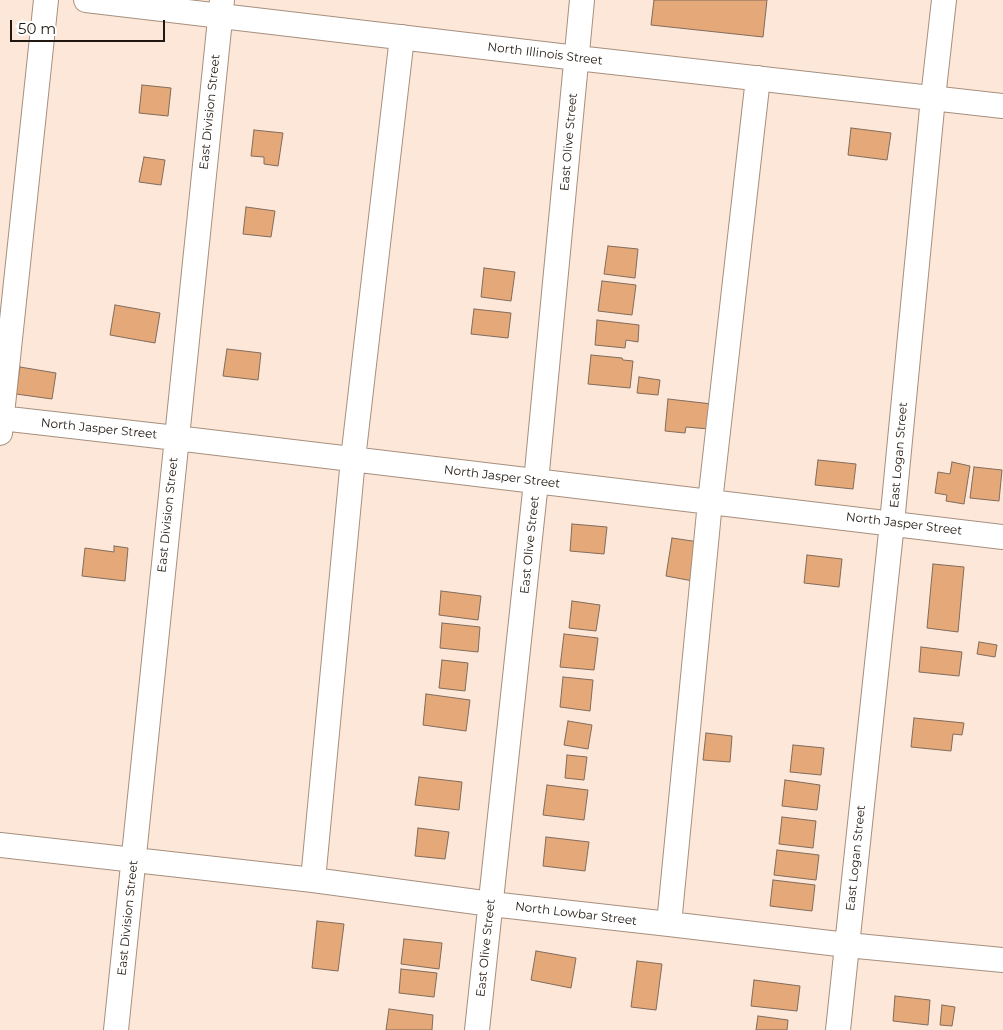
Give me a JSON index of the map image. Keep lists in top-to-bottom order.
{
  "streets": {
    "street": [
      "North Illinois Street",
      "East Division Street",
      "East Olive Street",
      "North Jasper Street",
      "East Logan Street",
      "North Lowbar Street"
    ]
  },
  "crossings": [
    ["North Illinois Street", "East Division Street"],
    ["North Illinois Street", "East Olive Street"],
    ["North Illinois Street", "East Logan Street"],
    ["East Division Street", "North Jasper Street"],
    ["East Division Street", "North Lowbar Street"],
    ["East Olive Street", "North Jasper Street"],
    ["East Olive Street", "North Lowbar Street"],
    ["North Jasper Street", "East Logan Street"],
    ["East Logan Street", "North Lowbar Street"]
  ],
  "scale_bar": "50 m"
}
